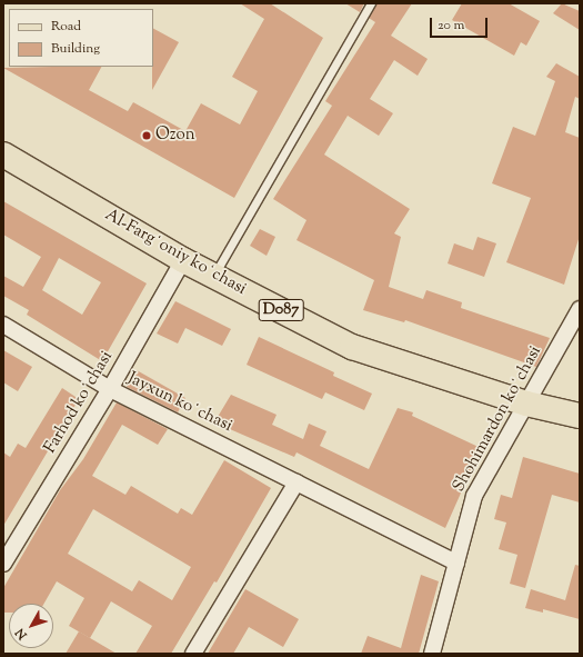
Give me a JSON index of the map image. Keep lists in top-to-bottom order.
{
  "streets": {
    "main road": ["Al-Fargʻoniy koʻchasi", "D087"],
    "street": ["Farhod koʻchasi", "Jayxun koʻchasi", "Shohimardon koʻchasi"]
  },
  "crossings": [
    ["Al-Fargʻoniy koʻchasi", "Farhod koʻchasi"],
    ["Al-Fargʻoniy koʻchasi", "Shohimardon koʻchasi"],
    ["Farhod koʻchasi", "Jayxun koʻchasi"],
    ["Jayxun koʻchasi", "Shohimardon koʻchasi"]
  ],
  "places": ["Ozon"],
  "legend": ["Road", "Building"],
  "scale_bar": "20 m",
  "north": "bottom left"
}
